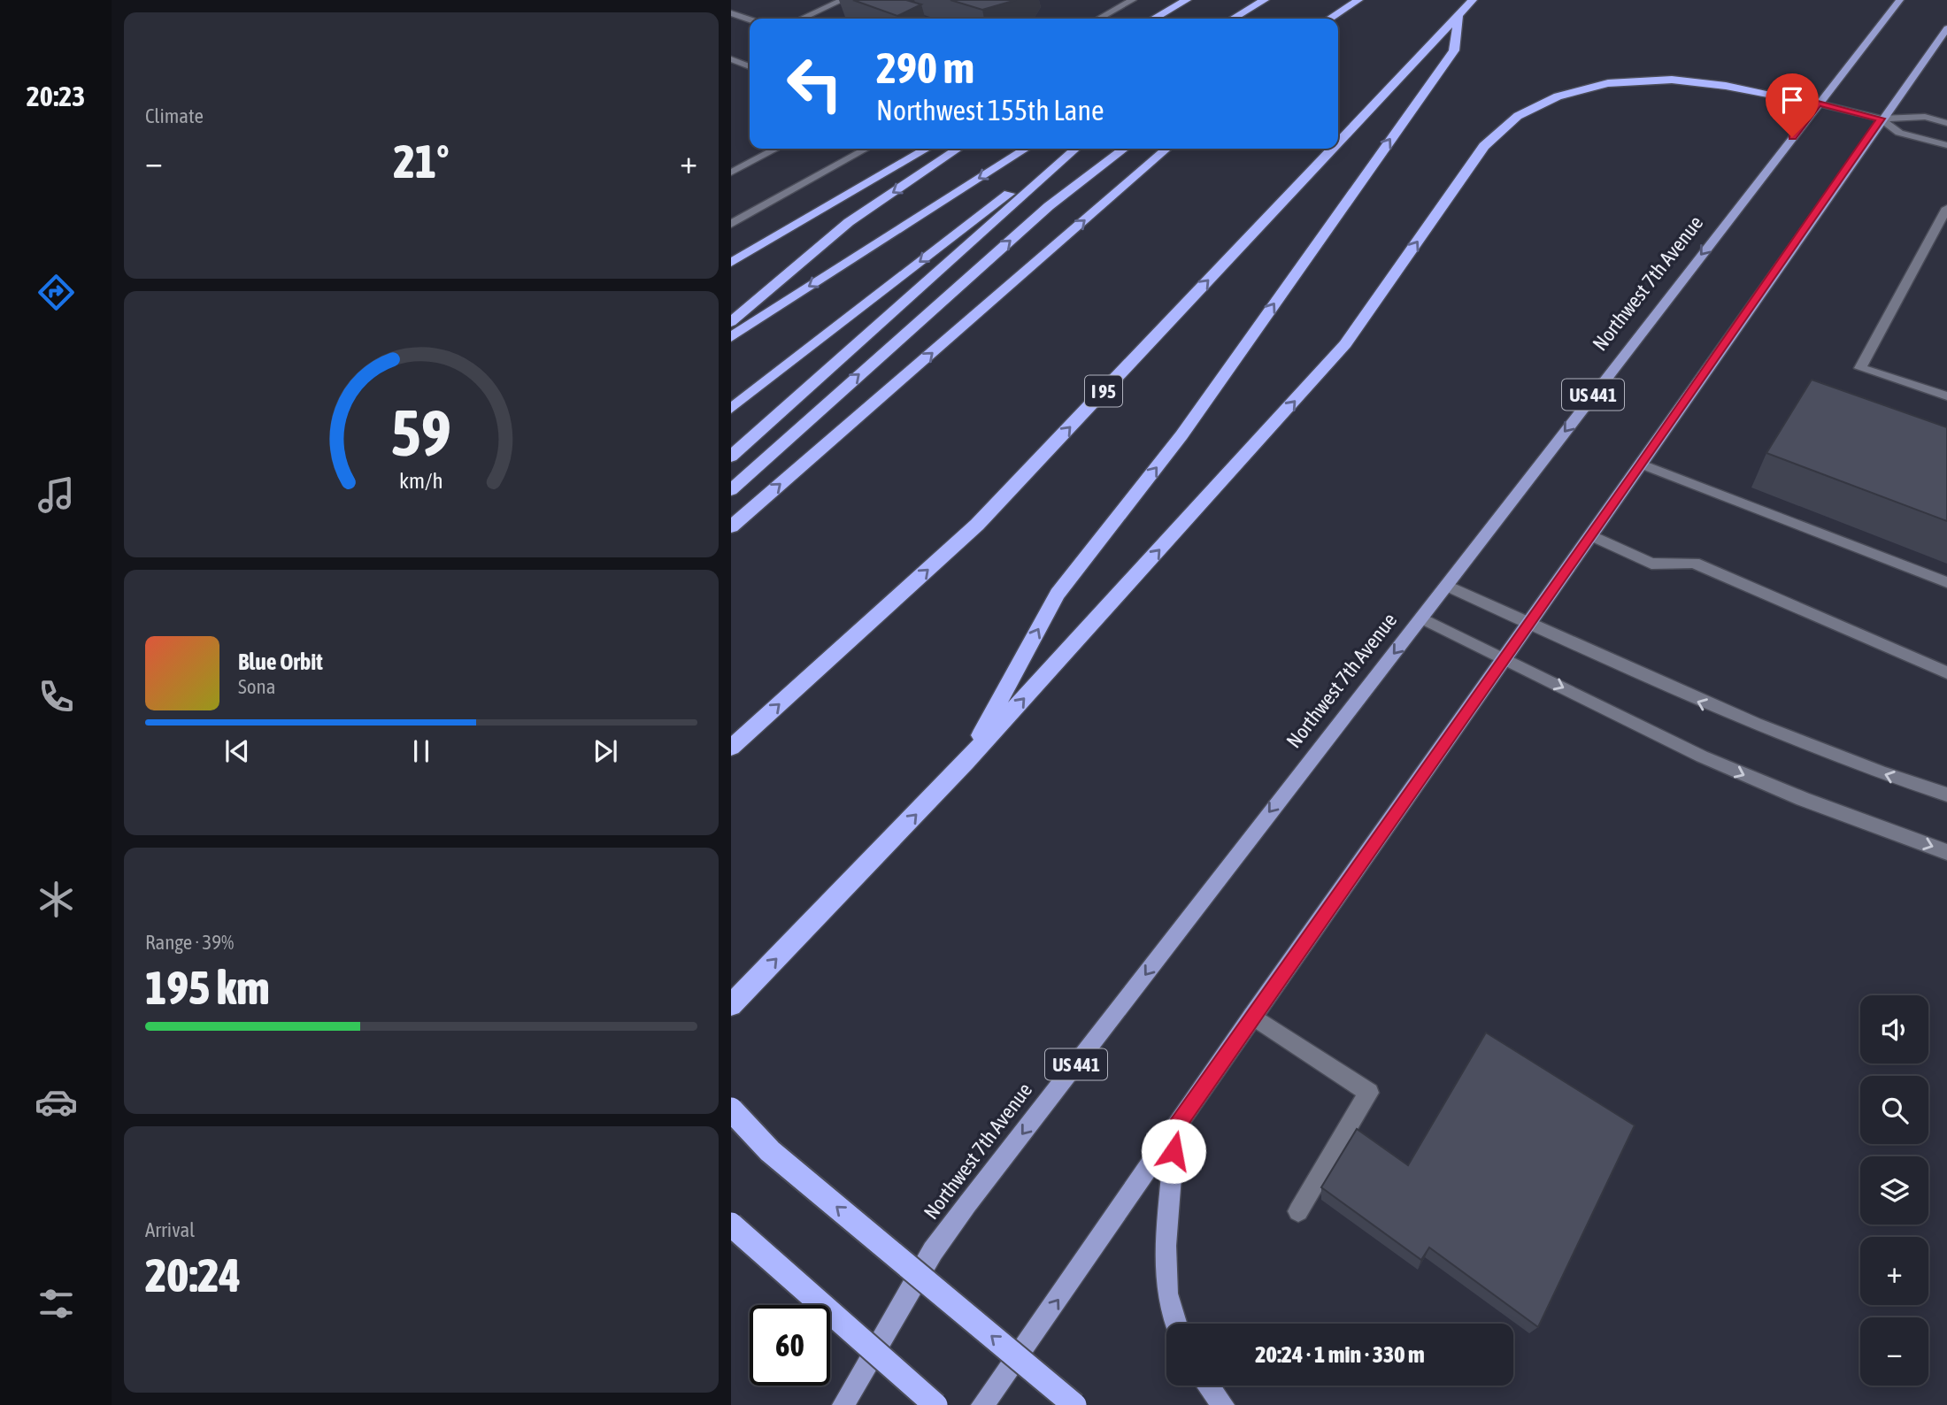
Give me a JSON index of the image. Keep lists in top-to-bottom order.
{
  "streets": {
    "highway": ["I 95"],
    "main road": ["Northwest 7th Avenue", "US 441"]
  },
  "page": {
    "tabs": "20:23",
    "tile": [
      "Climate",
      ["Range · 39%", "195 km"],
      ["Arrival", "20:24"]
    ],
    "turn": ["290 m", "Northwest 155th Lane"],
    "heat": ["−", "21°", "+"],
    "song": ["Blue Orbit", "Sona"],
    "map_buttons": ["+", "−"],
    "limit": "60",
    "trip": "20:24 · 1 min · 330 m",
    "gauge": ["59", "km/h"]
  }
}
